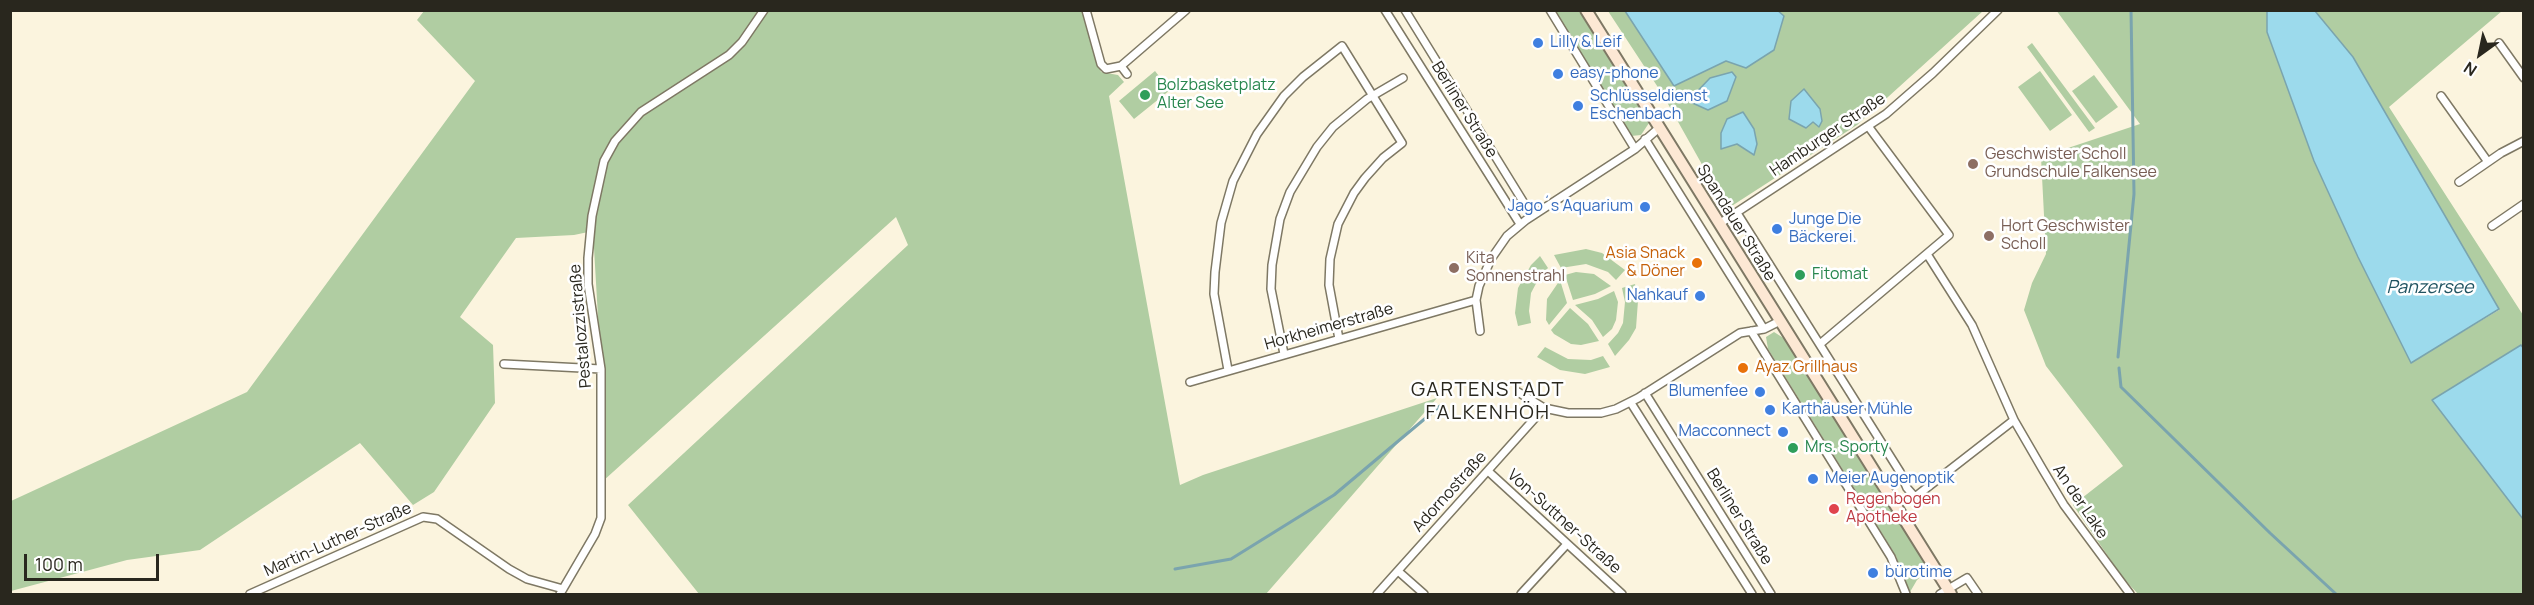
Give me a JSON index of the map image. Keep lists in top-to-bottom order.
{
  "streets": {
    "main road": ["Spandauer Straße"],
    "street": [
      "Berliner Straße",
      "Hamburger Straße",
      "Pestalozzistraße",
      "Horkheimerstraße",
      "Adornostraße",
      "An der Lake",
      "Von-Suttner-Straße",
      "Martin-Luther-Straße"
    ]
  },
  "crossings": [
    ["Hamburger Straße", "Spandauer Straße"],
    ["Spandauer Straße", "An der Lake"],
    ["Pestalozzistraße", "Martin-Luther-Straße"],
    ["Adornostraße", "Von-Suttner-Straße"]
  ],
  "districts": ["GARTENSTADT FALKENHÖH"],
  "water": ["Panzersee"],
  "places": [
    "Lilly & Leif",
    "easy-phone",
    "Bolzbasketplatz Alter See",
    "Schlüsseldienst Eschenbach",
    "Geschwister Scholl Grundschule Falkensee",
    "Jago´s Aquarium",
    "Junge Die Bäckerei.",
    "Hort Geschwister Scholl",
    "Asia Snack & Döner",
    "Kita Sonnenstrahl",
    "Fitomat",
    "Nahkauf",
    "Ayaz Grillhaus",
    "Blumenfee",
    "Karthäuser Mühle",
    "Macconnect",
    "Mrs. Sporty",
    "Meier Augenoptik",
    "Regenbogen Apotheke",
    "bürotime"
  ],
  "scale_bar": "100 m",
  "north": "bottom left"
}
